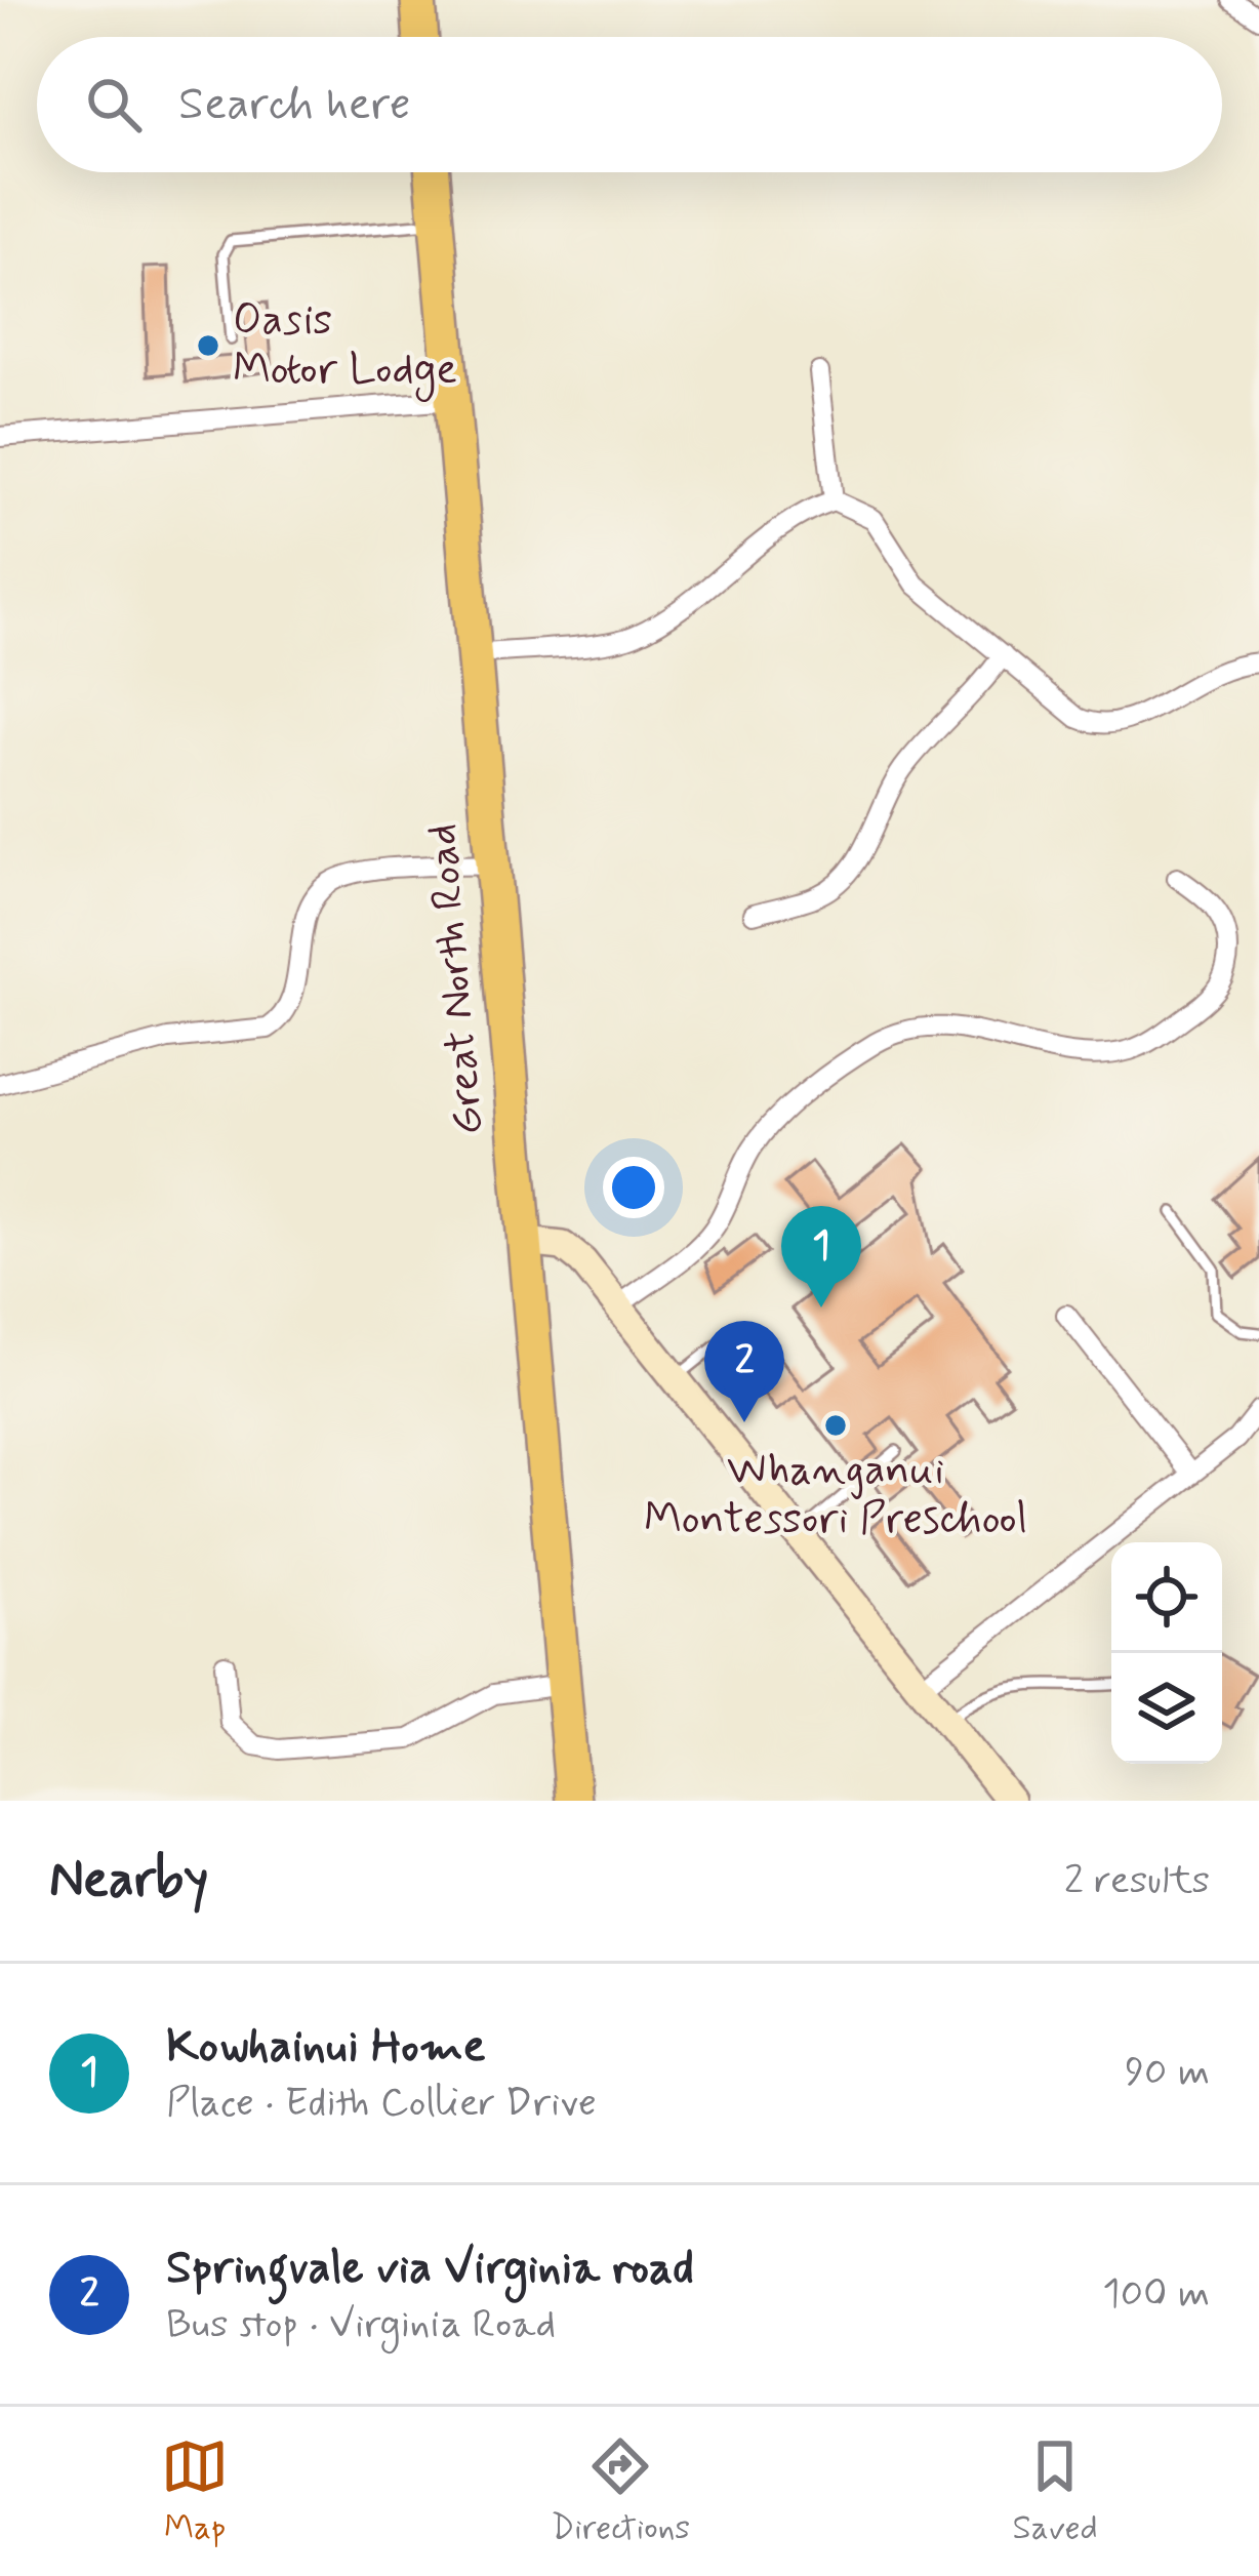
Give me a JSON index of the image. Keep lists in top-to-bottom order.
{
  "streets": {
    "highway": ["Great North Road"]
  },
  "places": ["Oasis Motor Lodge", "Whanganui Montessori Preschool"],
  "page": {
    "search": "Search here",
    "pins": ["1", "2"],
    "heading": ["Nearby", "2 results"],
    "list": [
      {
        "mark": "1",
        "name": "Kowhainui Home",
        "note": "Place · Edith Collier Drive",
        "value": "90 m"
      },
      {
        "mark": "2",
        "name": "Springvale via Virginia road",
        "note": "Bus stop · Virginia Road",
        "value": "100 m"
      }
    ],
    "nav": ["Map", "Directions", "Saved"]
  }
}
